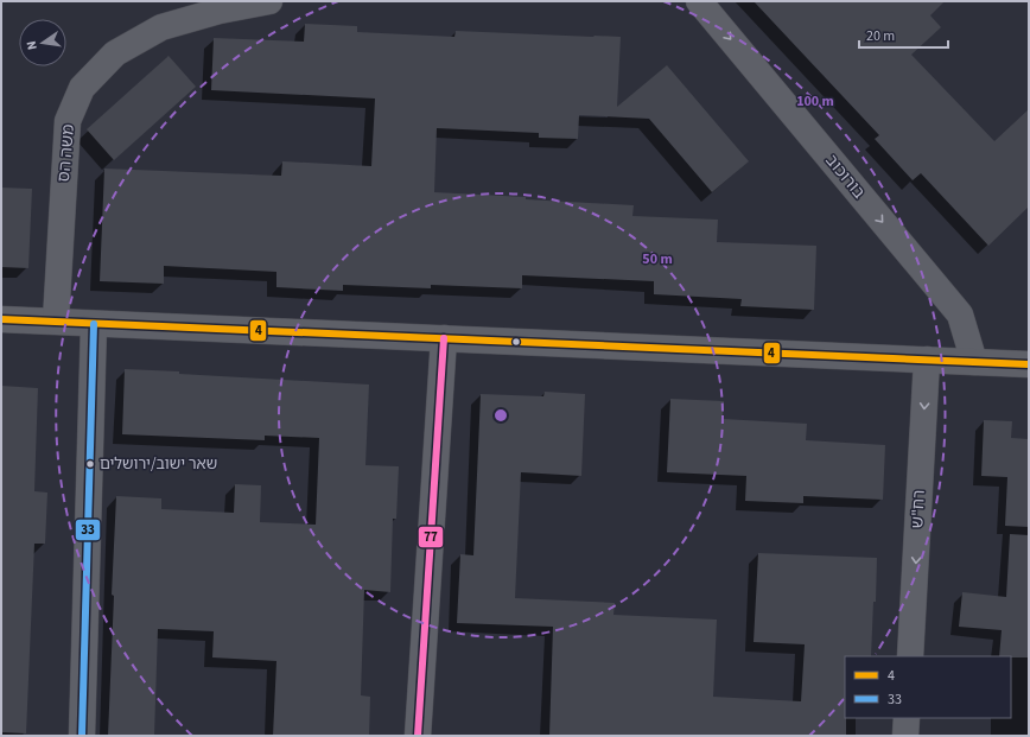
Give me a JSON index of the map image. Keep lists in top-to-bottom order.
{
  "streets": {
    "street": ["משה הס", "בורוכוב", "רח\"ש"]
  },
  "one_way": ["בורוכוב", "רח\"ש"],
  "places": ["שאר ישוב/ירושלים"],
  "lines": ["transit line 4", "transit line 33", "transit line 77"],
  "legend": ["4", "33"],
  "scale_bar": "20 m",
  "north": "left",
  "rings": ["100 m", "50 m"]
}
